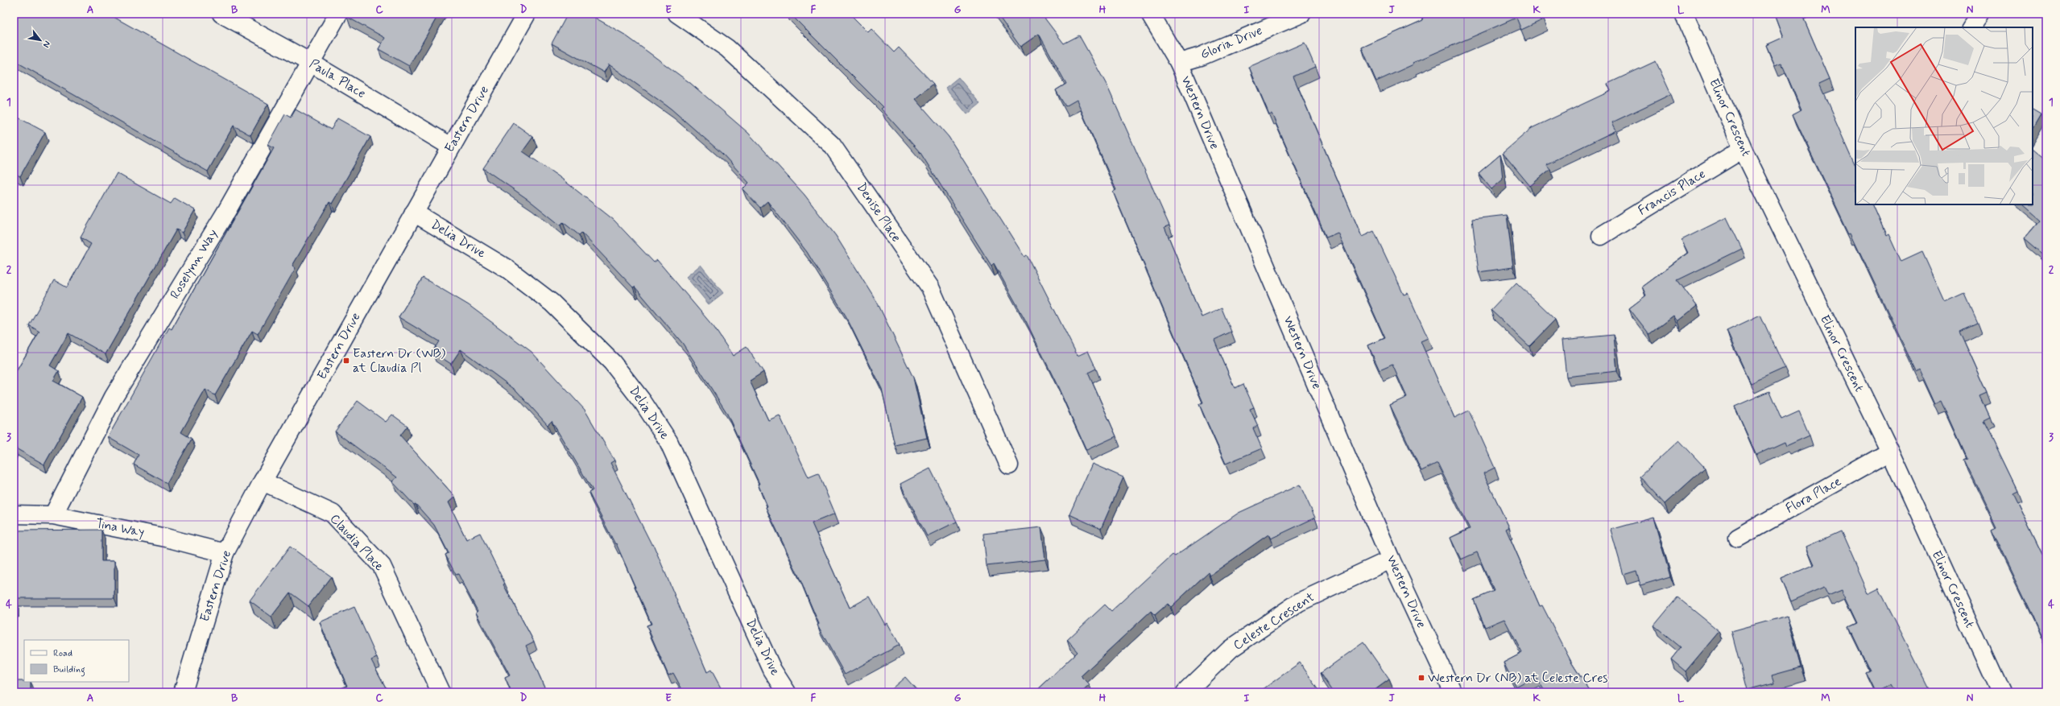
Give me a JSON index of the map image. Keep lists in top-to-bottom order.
{
  "streets": {
    "street": [
      "Gloria Drive",
      "Paula Place",
      "Western Drive",
      "Elinor Crescent",
      "Eastern Drive",
      "Francis Place",
      "Denise Place",
      "Delia Drive",
      "Roselynn Way",
      "Flora Place",
      "Tina Way",
      "Claudia Place",
      "Celeste Crescent"
    ]
  },
  "crossings": [
    ["Gloria Drive", "Western Drive"],
    ["Paula Place", "Eastern Drive"],
    ["Paula Place", "Roselynn Way"],
    ["Western Drive", "Celeste Crescent"],
    ["Elinor Crescent", "Francis Place"],
    ["Elinor Crescent", "Flora Place"],
    ["Eastern Drive", "Delia Drive"],
    ["Eastern Drive", "Tina Way"],
    ["Eastern Drive", "Claudia Place"],
    ["Roselynn Way", "Tina Way"]
  ],
  "places": {
    "transit": ["Eastern Dr (WB) at Claudia Pl", "Western Dr (NB) at Celeste Cres"]
  },
  "legend": ["Road", "Building"],
  "north": "bottom right",
  "grid": {
    "columns": [
      "A",
      "B",
      "C",
      "D",
      "E",
      "F",
      "G",
      "H",
      "I",
      "J",
      "K",
      "L",
      "M",
      "N"
    ],
    "rows": [
      "1",
      "2",
      "3",
      "4"
    ]
  }
}
